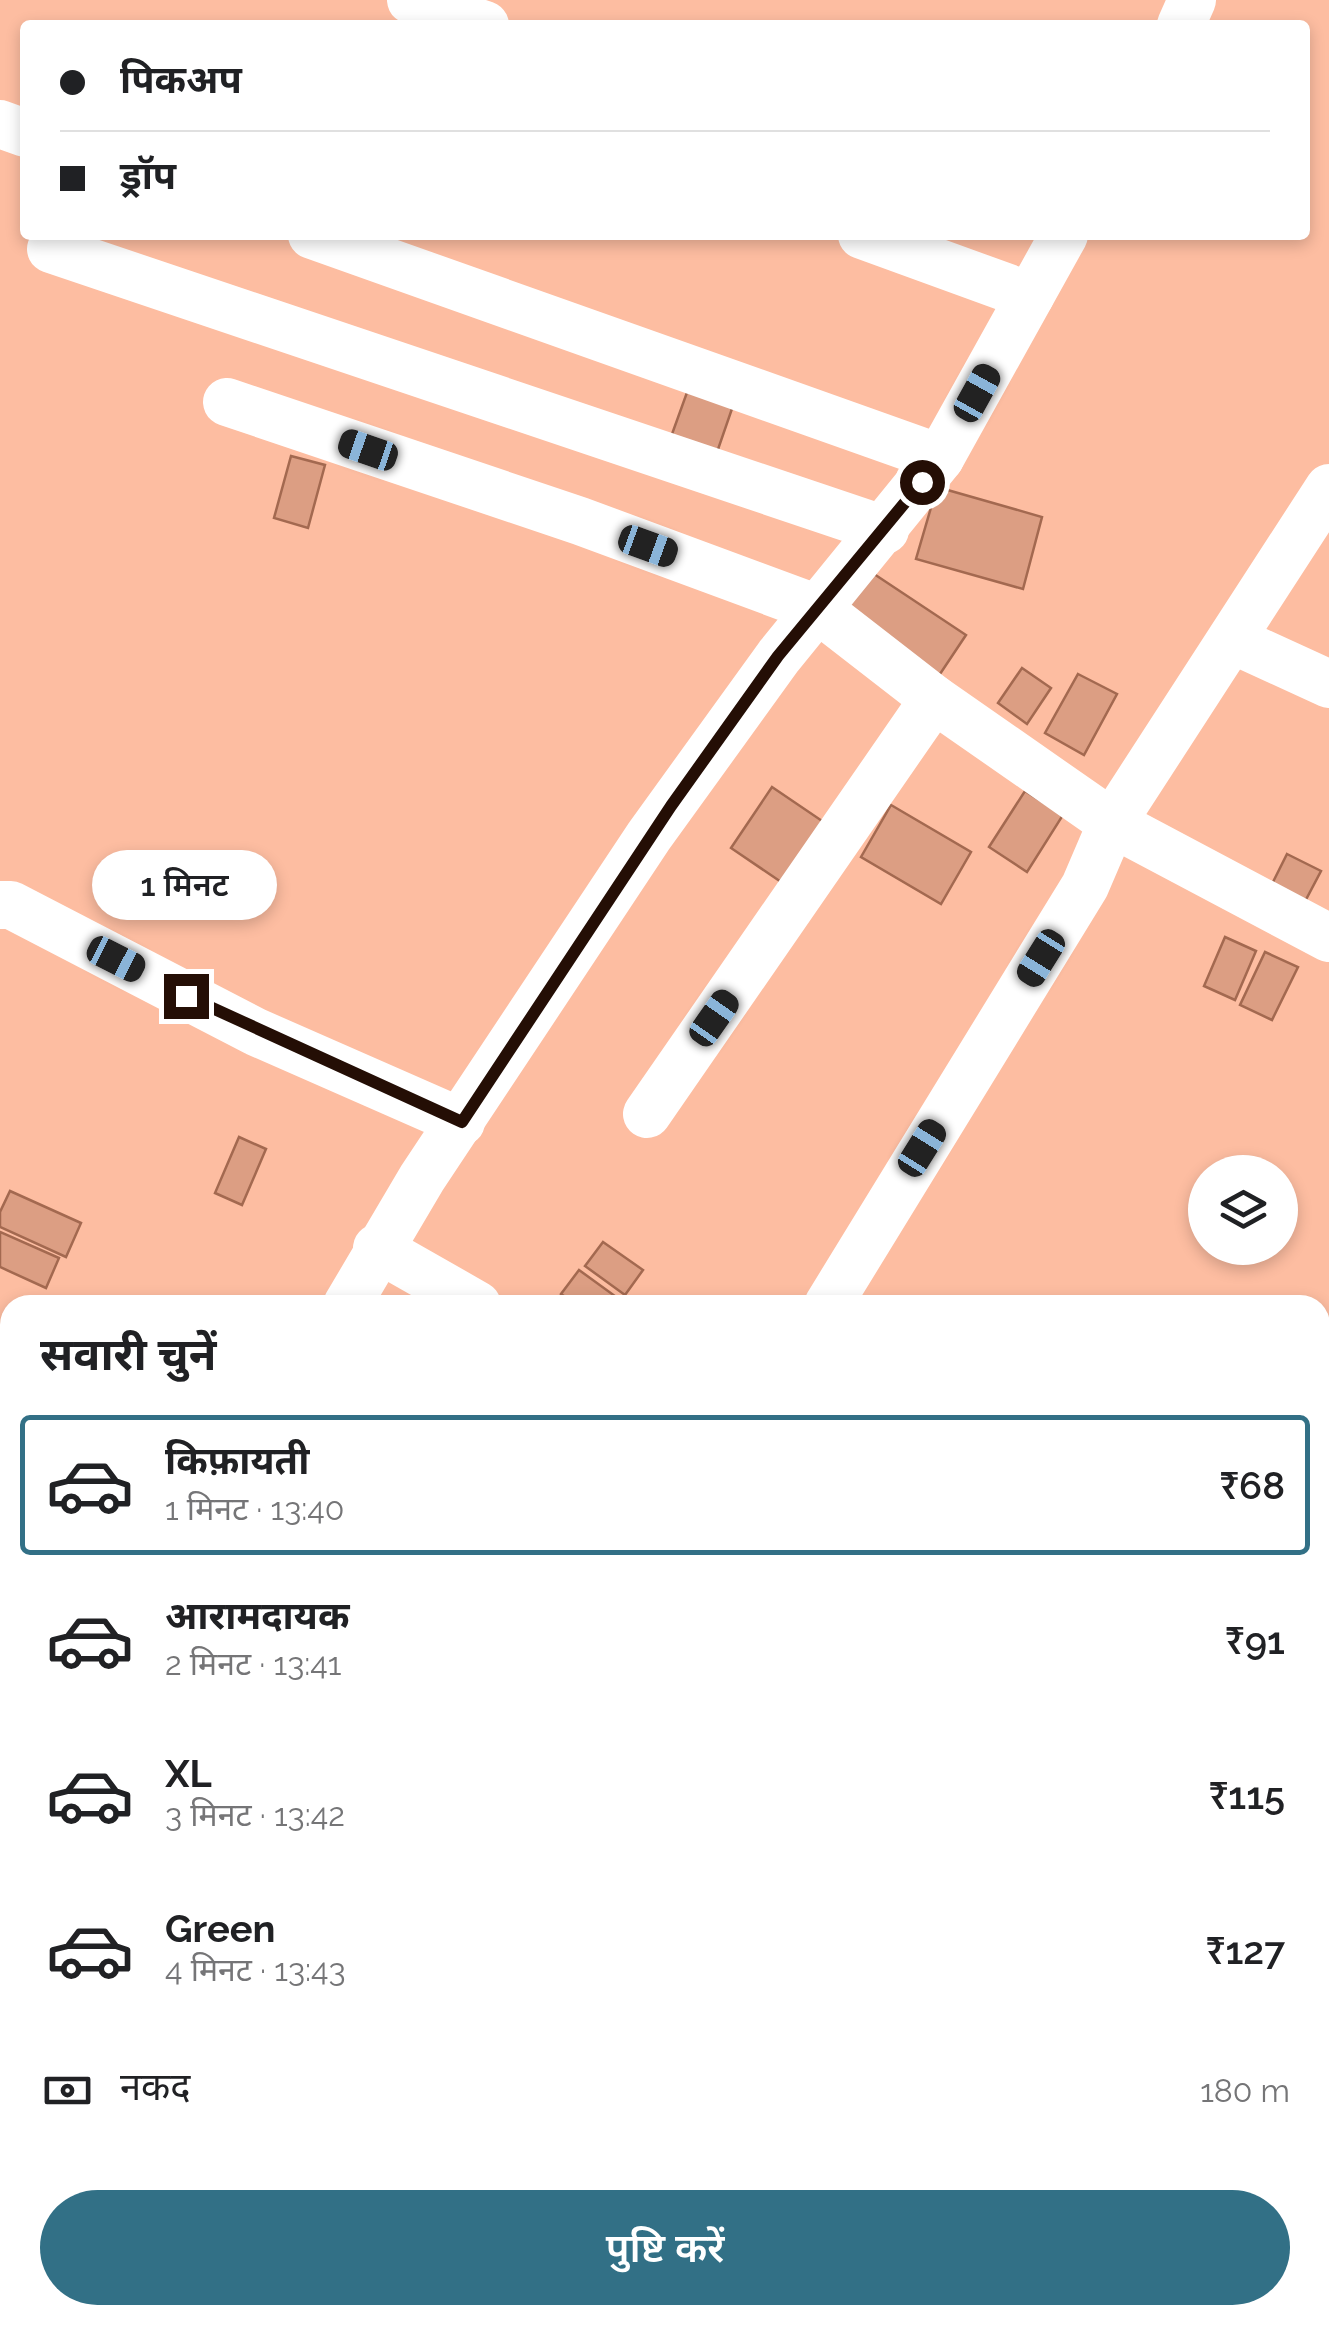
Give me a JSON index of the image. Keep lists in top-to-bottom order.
{
  "page": {
    "banner": ["पिकअप", "ड्रॉप"],
    "bubble": "1 मिनट",
    "heading": "सवारी चुनें",
    "list": [
      {
        "name": "किफ़ायती",
        "note": "1 मिनट · 13:40",
        "value": "₹68"
      },
      {
        "name": "आरामदायक",
        "note": "2 मिनट · 13:41",
        "value": "₹91"
      },
      {
        "name": "XL",
        "note": "3 मिनट · 13:42",
        "value": "₹115"
      },
      {
        "name": "Green",
        "note": "4 मिनट · 13:43",
        "value": "₹127"
      }
    ],
    "pay": ["नकद", "180 m"],
    "buttons": "पुष्टि करें"
  }
}
